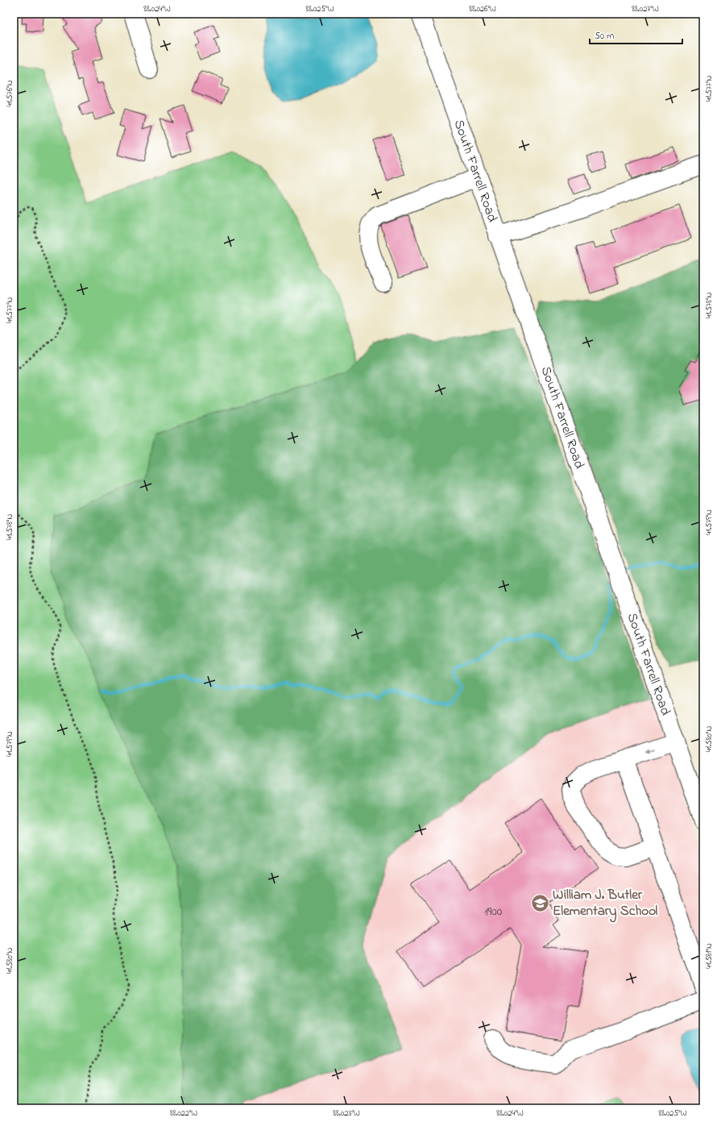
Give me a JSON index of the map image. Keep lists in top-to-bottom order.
{
  "streets": {
    "street": ["South Farrell Road"]
  },
  "places": {
    "school or university": ["William J. Butler Elementary School"]
  },
  "house_numbers": ["1900"],
  "scale_bar": "50 m",
  "coordinates": [
    "88.024°W",
    "88.025°W",
    "88.026°W",
    "88.027°W",
    "41.577°N",
    "41.576°N",
    "41.578°N",
    "41.579°N",
    "41.580°N",
    "41.581°N",
    "88.022°W",
    "88.023°W"
  ]
}
